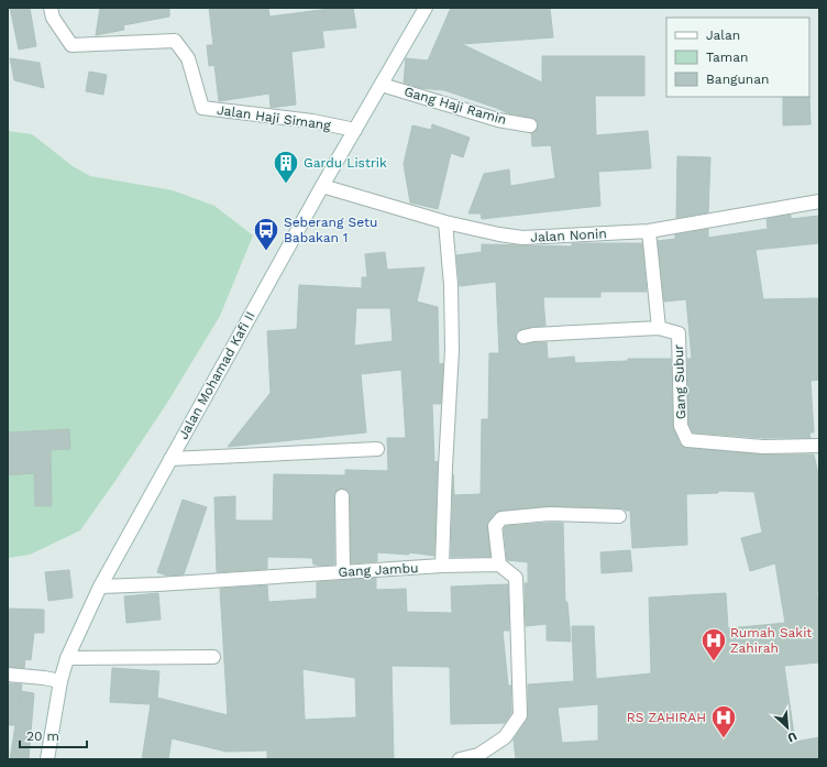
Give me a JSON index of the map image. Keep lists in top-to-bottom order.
{
  "streets": {
    "street": [
      "Gang Haji Ramin",
      "Jalan Haji Simang",
      "Jalan Nonin",
      "Jalan Mohamad Kafi II",
      "Gang Subur",
      "Gang Jambu"
    ]
  },
  "crossings": [
    ["Gang Haji Ramin", "Jalan Mohamad Kafi II"],
    ["Jalan Haji Simang", "Jalan Mohamad Kafi II"],
    ["Jalan Nonin", "Jalan Mohamad Kafi II"],
    ["Jalan Mohamad Kafi II", "Gang Jambu"]
  ],
  "places": {
    "building": ["Gardu Listrik"],
    "bus stop": ["Seberang Setu Babakan 1"],
    "hospital": ["Rumah Sakit Zahirah", "RS ZAHIRAH"]
  },
  "legend": ["Jalan", "Taman", "Bangunan"],
  "scale_bar": "20 m",
  "north": "bottom right"
}
